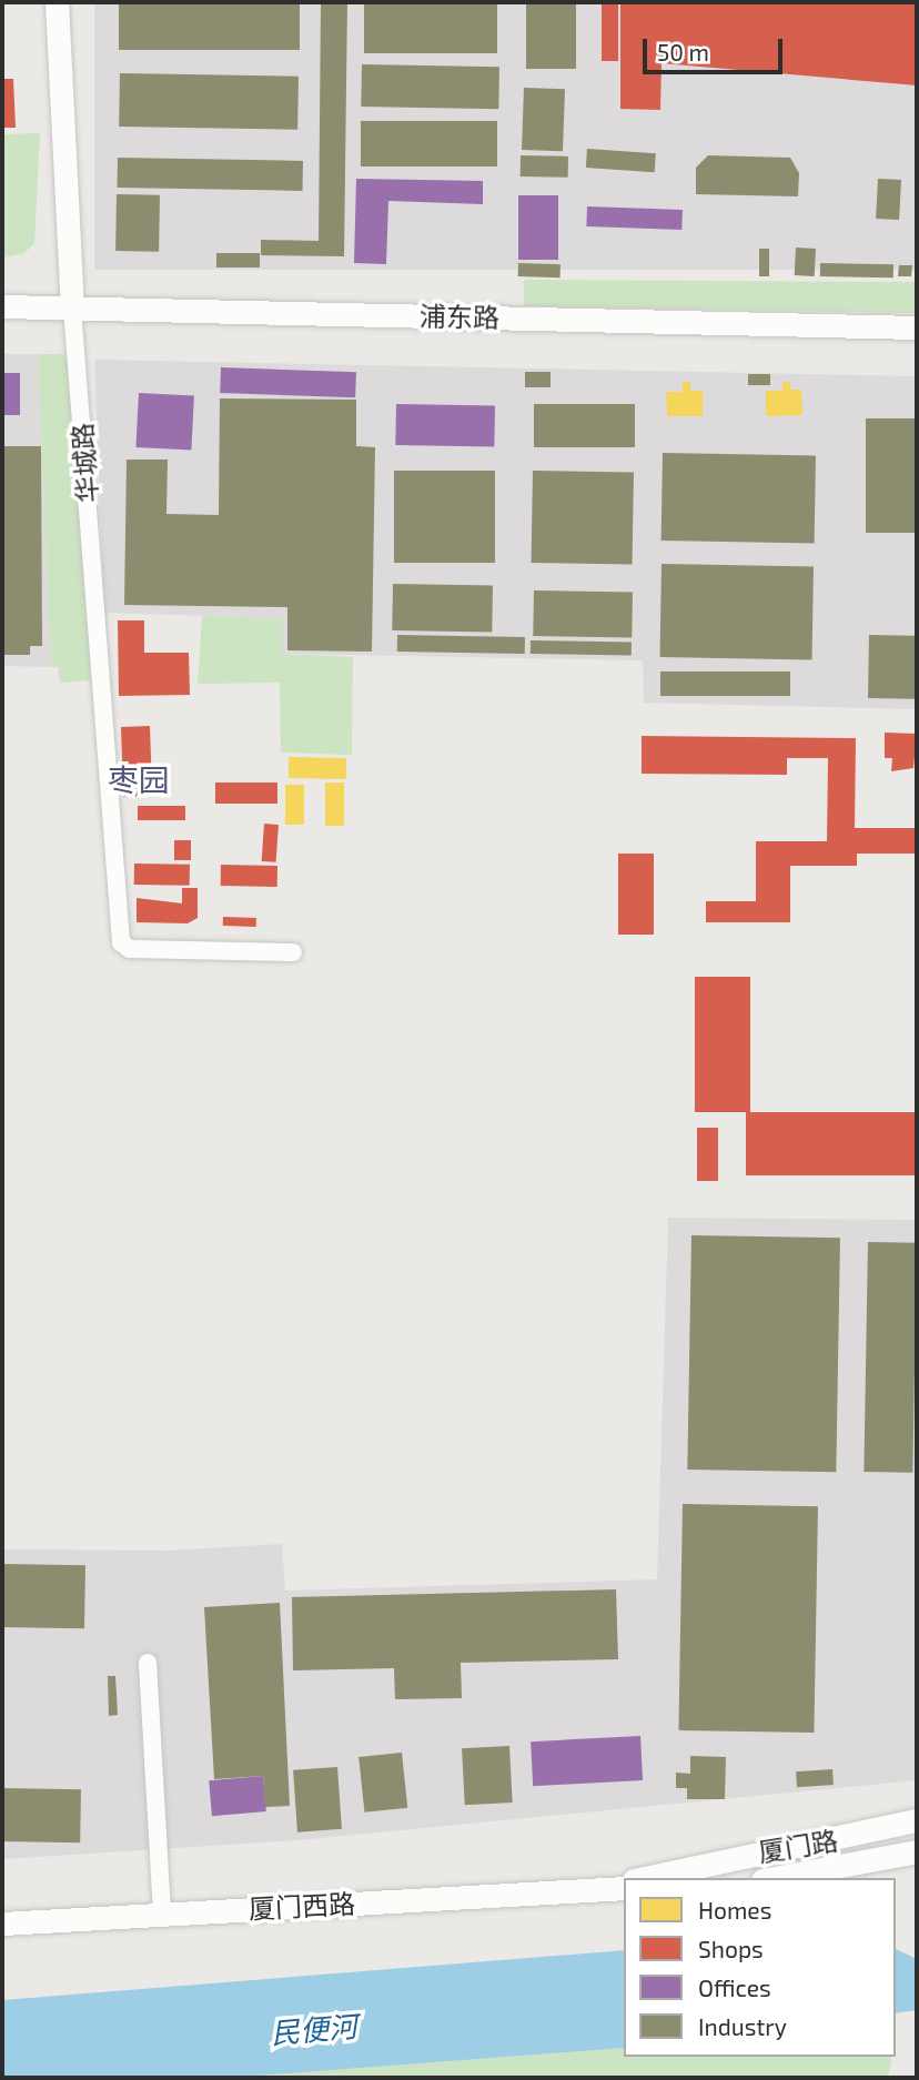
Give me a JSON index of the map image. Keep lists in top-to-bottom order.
{
  "streets": {
    "street": [
      "浦东路",
      "华城路",
      "厦门路",
      "厦门西路"
    ]
  },
  "crossings": [
    ["浦东路", "华城路"]
  ],
  "districts": ["枣园"],
  "water": ["民便河"],
  "legend": [
    "Homes",
    "Shops",
    "Offices",
    "Industry"
  ],
  "scale_bar": "50 m"
}
